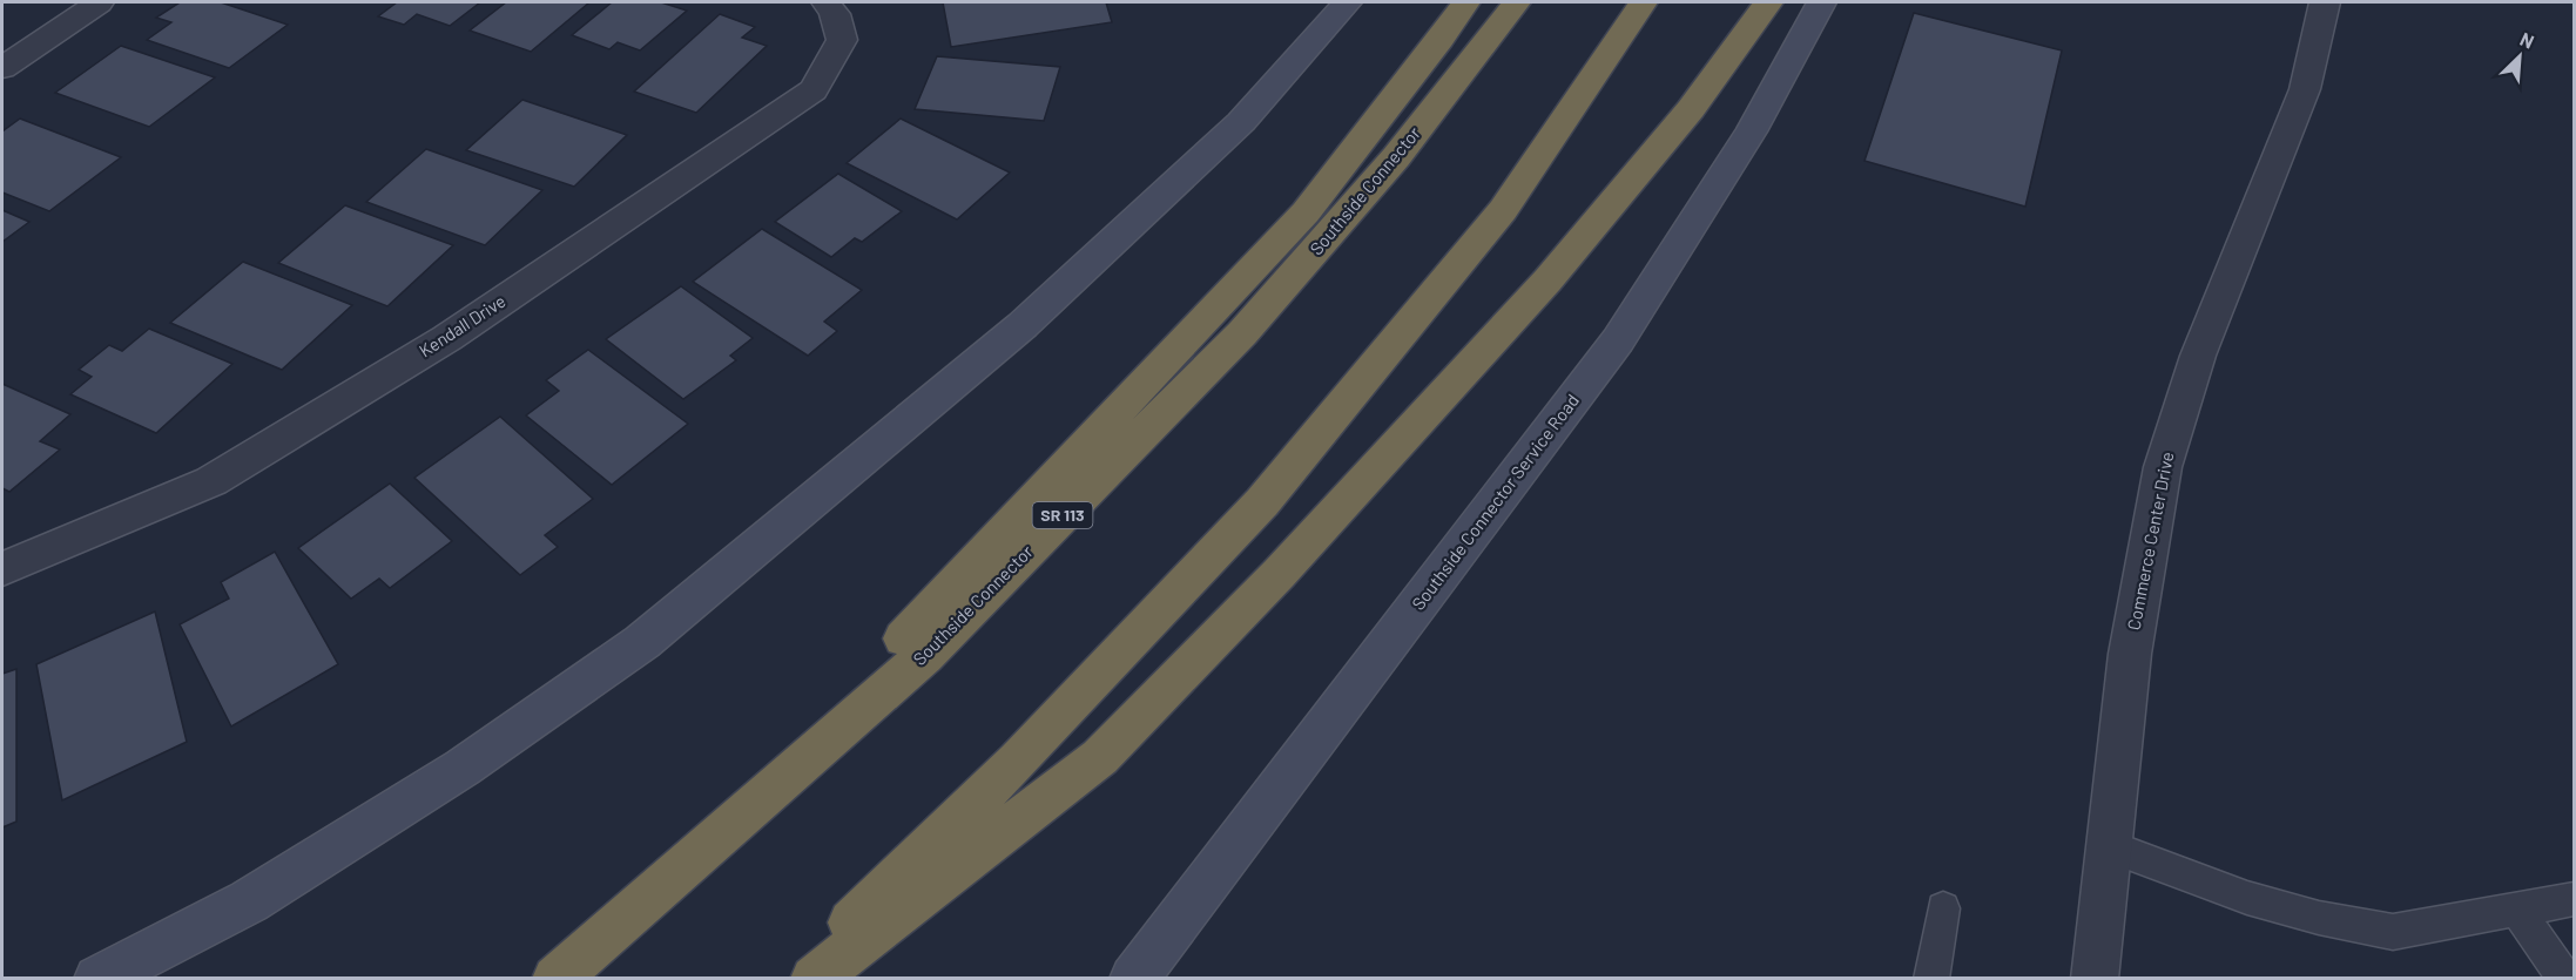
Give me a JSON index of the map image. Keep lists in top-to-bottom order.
{
  "streets": {
    "highway": ["Southside Connector", "SR 113"],
    "street": ["Kendall Drive", "Southside Connector Service Road", "Commerce Center Drive"]
  },
  "north": "top right"
}
